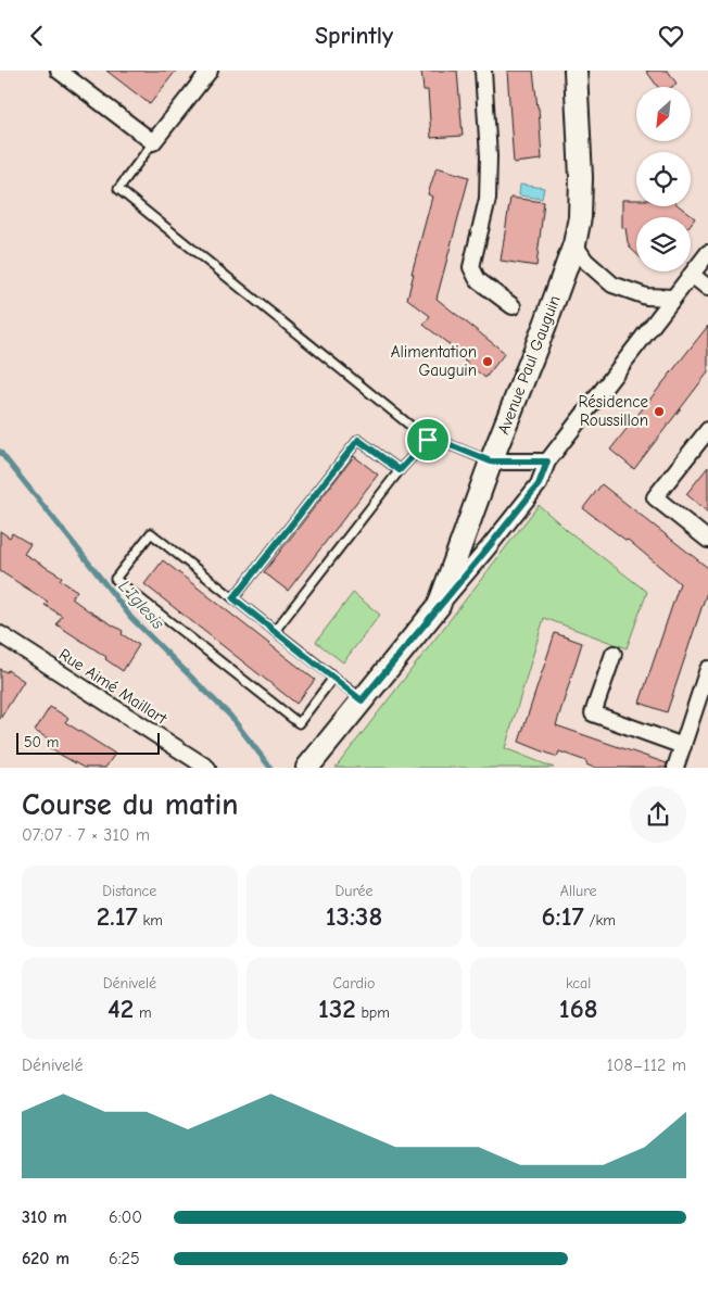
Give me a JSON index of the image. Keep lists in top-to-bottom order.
{
  "streets": {
    "street": ["Avenue Paul Gauguin", "Rue Aimé Maillart"]
  },
  "water": ["L'Iglesis"],
  "places": ["Alimentation Gauguin", "Résidence Roussillon"],
  "scale_bar": "50 m",
  "north": "bottom left",
  "page": {
    "header": "Sprintly",
    "scale": "50 m",
    "heading": ["Course du matin", "07:07 · 7 × 310 m"],
    "stats": [
      ["Distance", "2.17 km"],
      ["Durée", "13:38"],
      ["Allure", "6:17 /km"],
      ["Dénivelé", "42 m"],
      ["Cardio", "132 bpm"],
      ["kcal", "168"]
    ],
    "chart": ["Dénivelé", "108–112 m"],
    "list": [
      {
        "name": "310 m",
        "note": "6:00"
      },
      {
        "name": "620 m",
        "note": "6:25"
      }
    ]
  }
}
